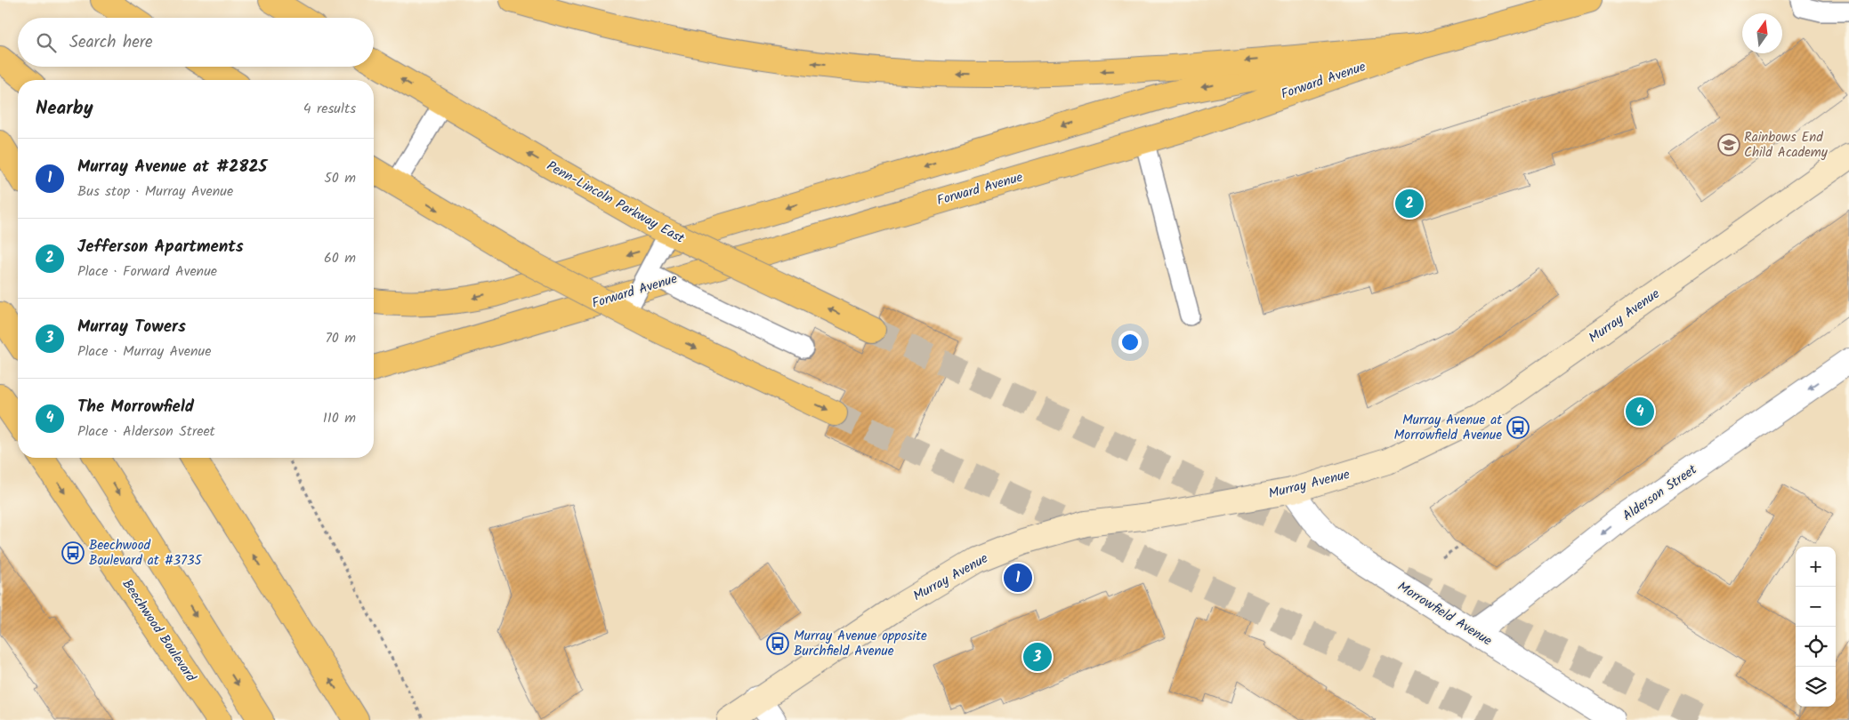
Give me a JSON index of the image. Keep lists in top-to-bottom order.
{
  "streets": {
    "main road": [
      "Forward Avenue",
      "Penn-Lincoln Parkway East",
      "Murray Avenue",
      "Beechwood Boulevard"
    ],
    "street": ["Alderson Street", "Morrowfield Avenue"]
  },
  "crossings": [
    ["Murray Avenue", "Morrowfield Avenue"],
    ["Alderson Street", "Morrowfield Avenue"]
  ],
  "one_way": ["Alderson Street"],
  "places": {
    "school or university": ["Rainbows End Child Academy"],
    "bus stop": ["Murray Avenue at Morrowfield Avenue", "Beechwood Boulevard at #3735", "Murray Avenue opposite Burchfield Avenue"]
  },
  "north": "top",
  "page": {
    "search": "Search here",
    "heading": ["Nearby", "4 results"],
    "list": [
      {
        "mark": "1",
        "name": "Murray Avenue at #2825",
        "note": "Bus stop · Murray Avenue",
        "value": "50 m"
      },
      {
        "mark": "2",
        "name": "Jefferson Apartments",
        "note": "Place · Forward Avenue",
        "value": "60 m"
      },
      {
        "mark": "3",
        "name": "Murray Towers",
        "note": "Place · Murray Avenue",
        "value": "70 m"
      },
      {
        "mark": "4",
        "name": "The Morrowfield",
        "note": "Place · Alderson Street",
        "value": "110 m"
      }
    ],
    "pins": [
      "2",
      "4",
      "1",
      "3"
    ],
    "map_buttons": ["+", "−"]
  }
}
